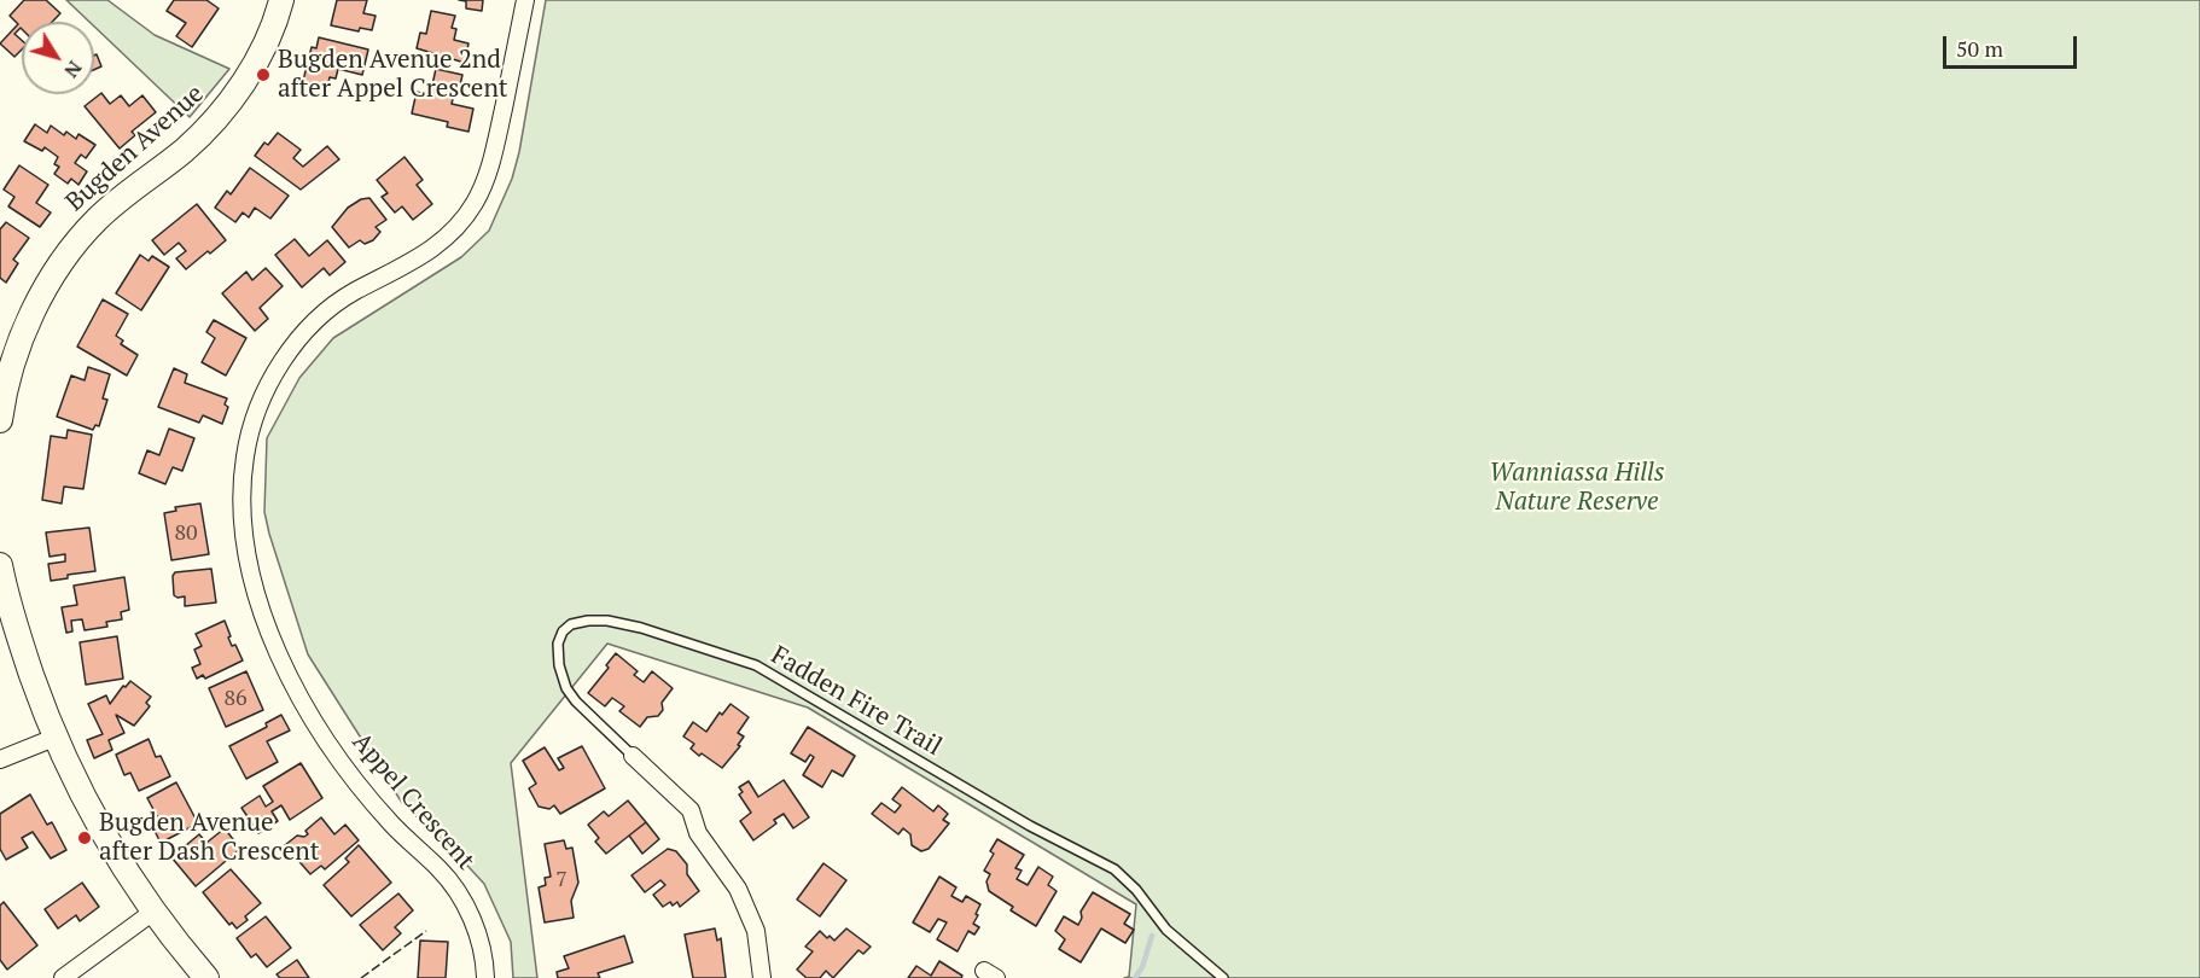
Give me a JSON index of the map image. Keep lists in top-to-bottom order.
{
  "streets": {
    "street": ["Bugden Avenue", "Appel Crescent"],
    "lane": ["Fadden Fire Trail"]
  },
  "parks": ["Wanniassa Hills Nature Reserve"],
  "places": ["Bugden Avenue 2nd after Appel Crescent", "Bugden Avenue after Dash Crescent"],
  "house_numbers": ["80", "86", "7"],
  "scale_bar": "50 m",
  "north": "bottom right"
}
